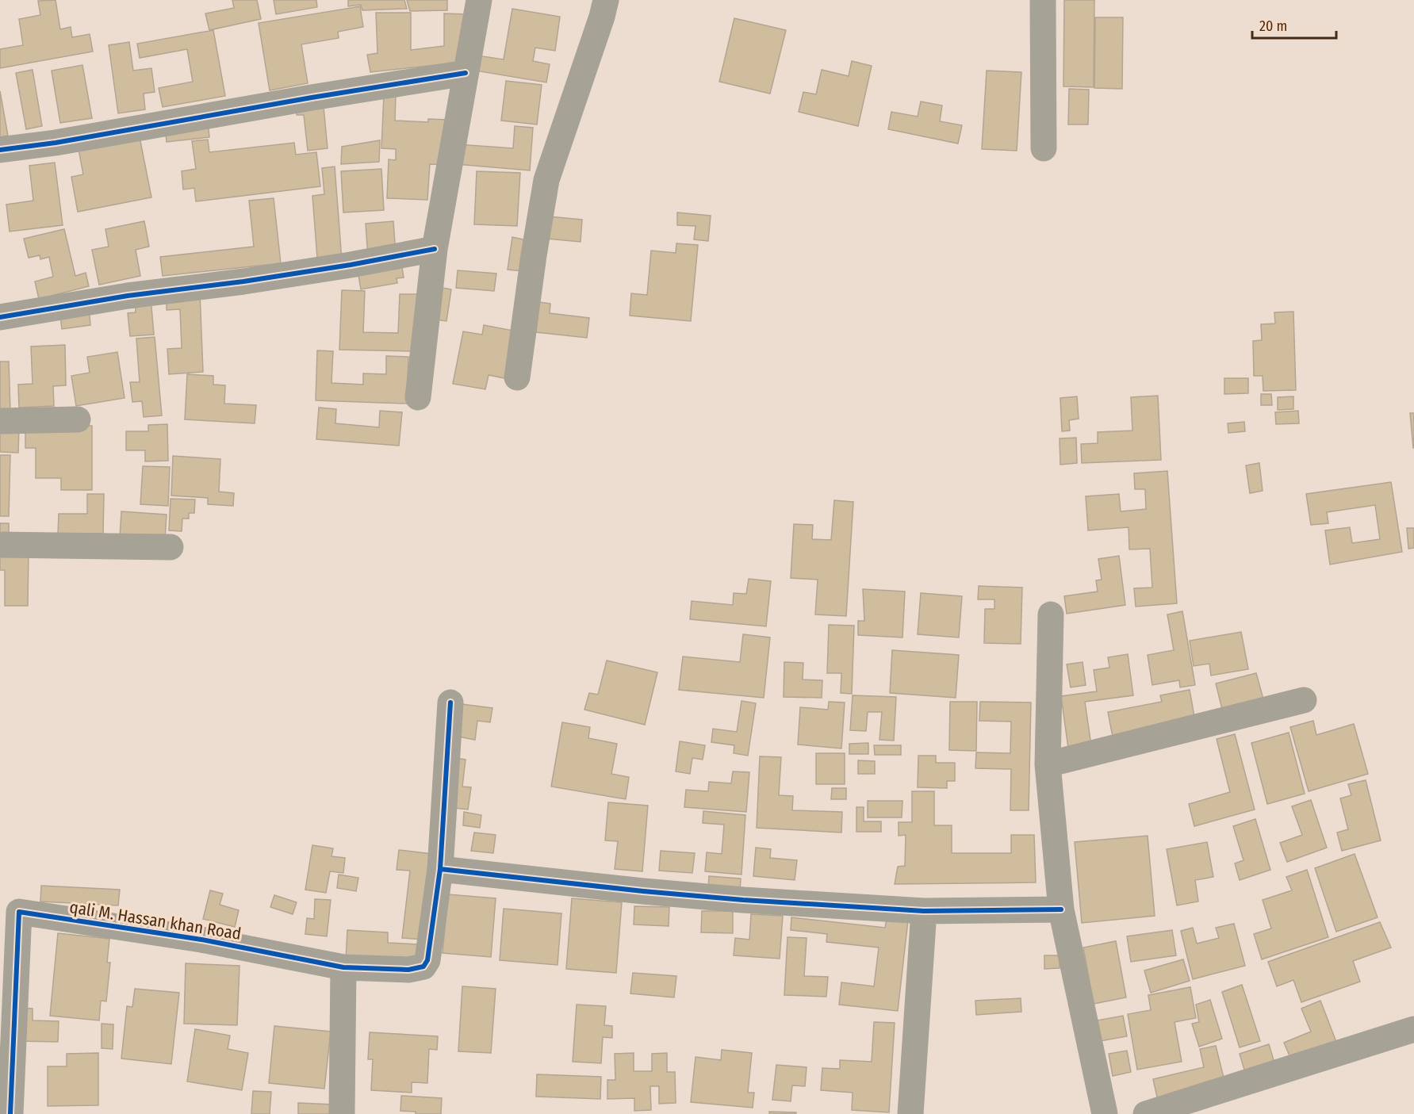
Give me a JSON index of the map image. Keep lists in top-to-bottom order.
{
  "streets": {
    "street": ["qali M. Hassan khan Road"]
  },
  "scale_bar": "20 m"
}
